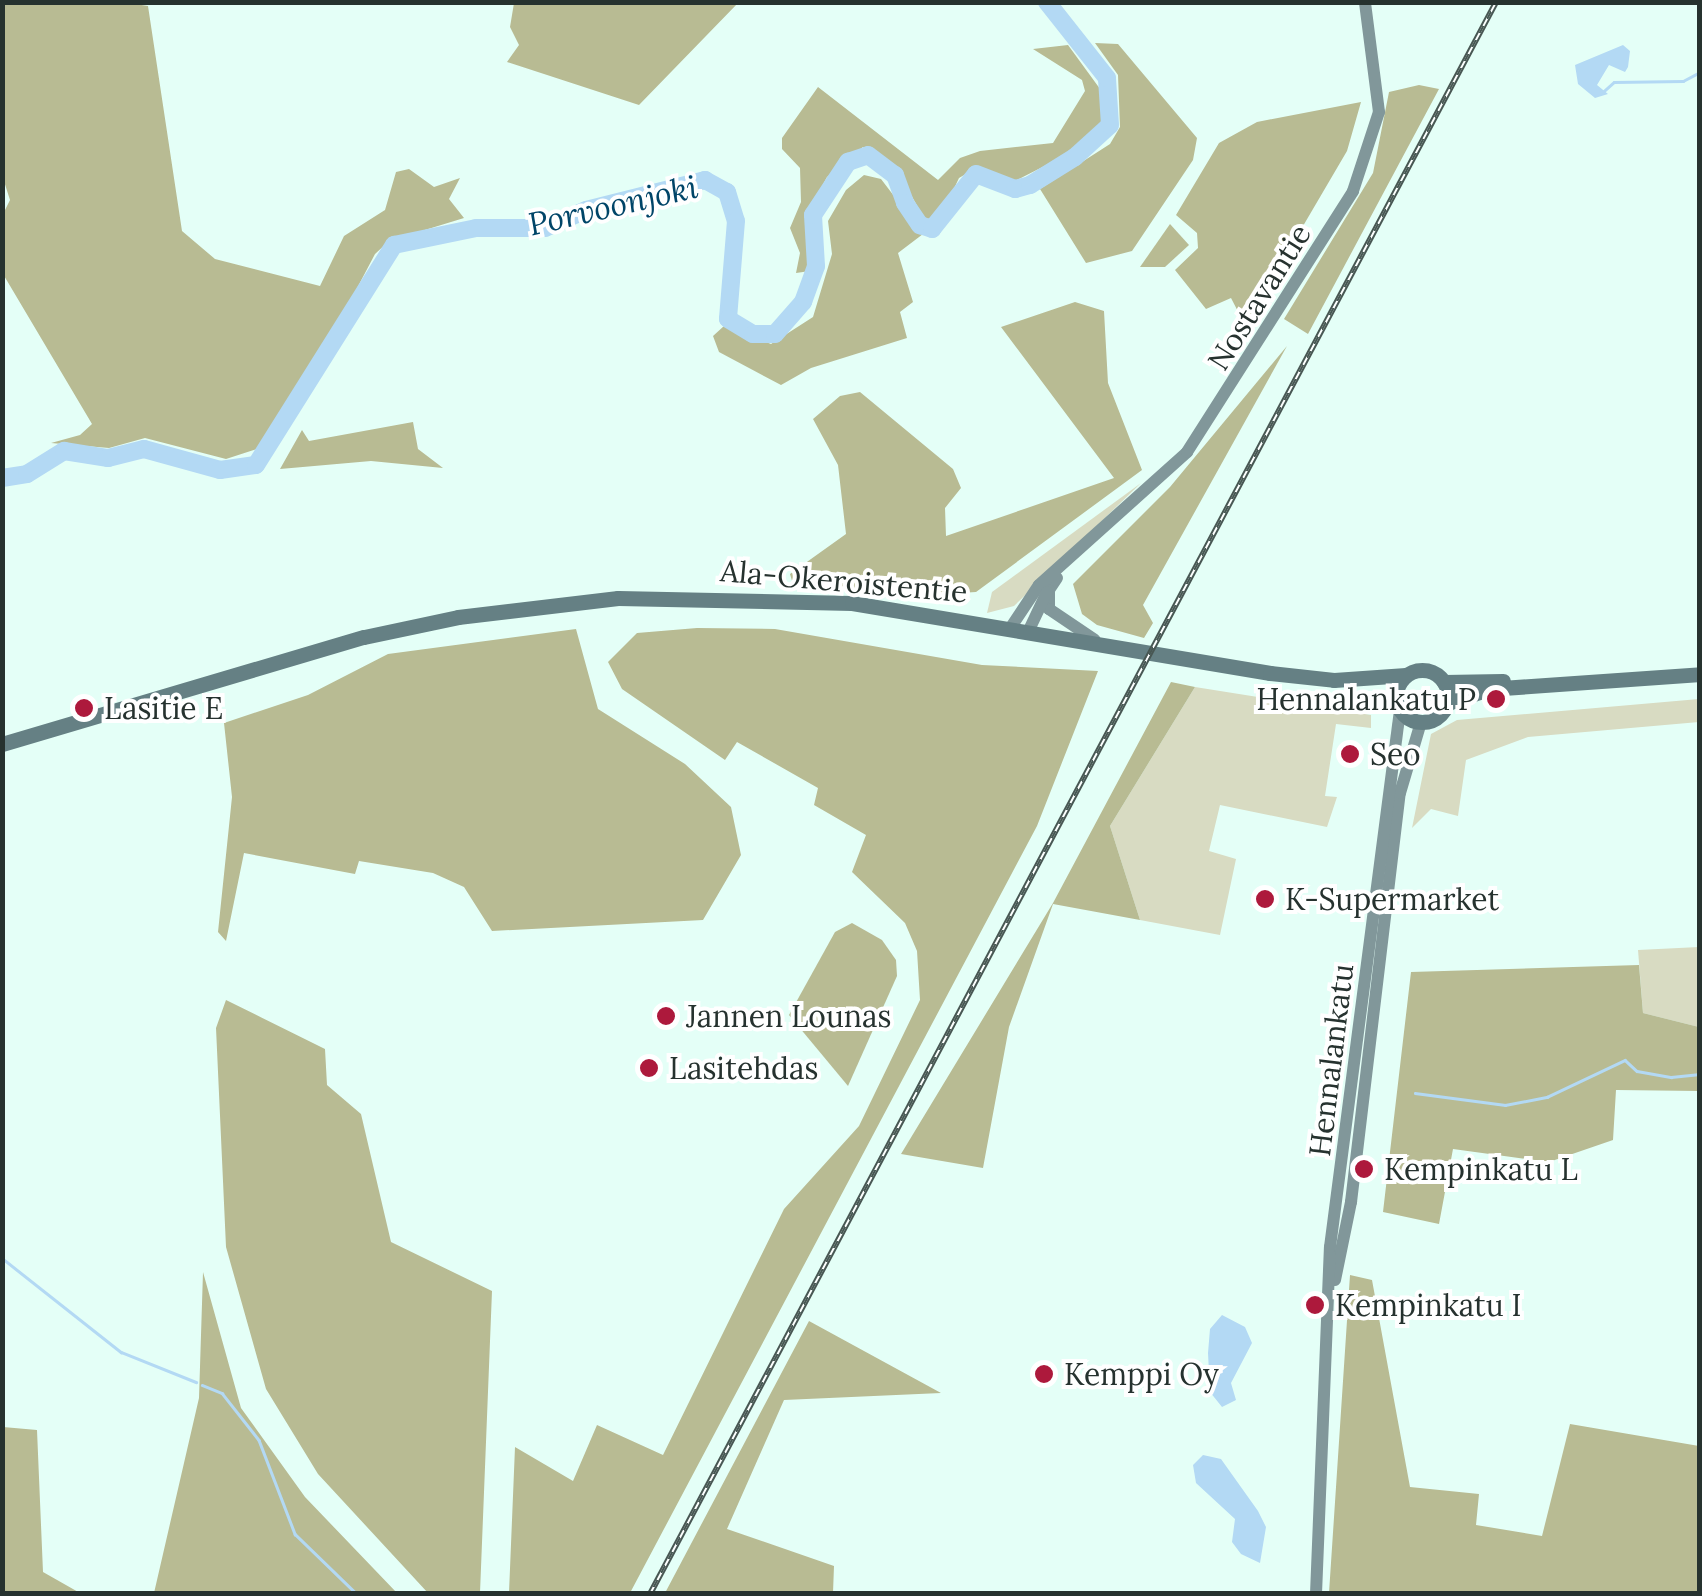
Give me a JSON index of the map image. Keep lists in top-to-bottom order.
{
  "streets": {
    "main road": ["Ala-Okeroistentie"],
    "street": ["Nostavantie", "Hennalankatu"]
  },
  "crossings": [
    ["Nostavantie", "Ala-Okeroistentie"],
    ["Ala-Okeroistentie", "Hennalankatu"]
  ],
  "water": ["Porvoonjoki"],
  "places": [
    "Hennalankatu P",
    "Lasitie E",
    "Seo",
    "K-Supermarket",
    "Jannen Lounas",
    "Lasitehdas",
    "Kempinkatu L",
    "Kempinkatu I",
    "Kemppi Oy"
  ]
}
